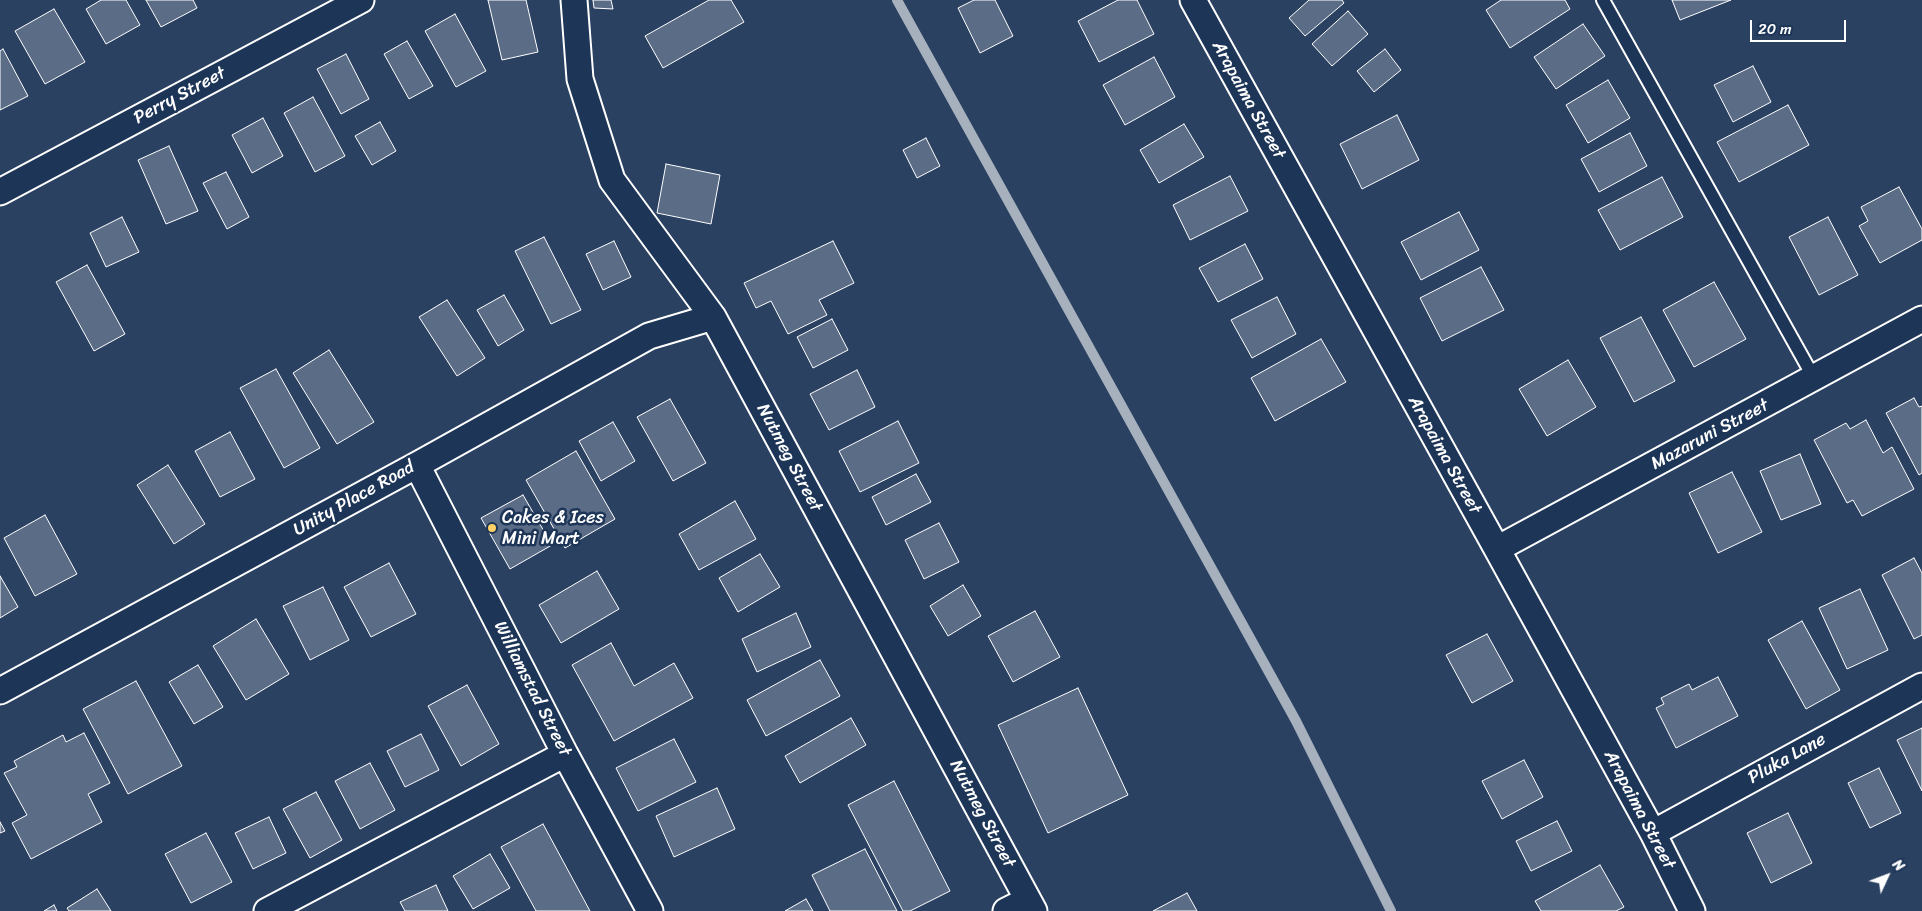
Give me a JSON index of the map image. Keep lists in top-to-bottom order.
{
  "streets": {
    "street": [
      "Perry Street",
      "Arapaima Street",
      "Mazaruni Street",
      "Nutmeg Street",
      "Unity Place Road",
      "Williamstad Street",
      "Pluka Lane"
    ]
  },
  "crossings": [
    ["Arapaima Street", "Mazaruni Street"],
    ["Arapaima Street", "Pluka Lane"],
    ["Nutmeg Street", "Unity Place Road"],
    ["Unity Place Road", "Williamstad Street"]
  ],
  "places": ["Cakes & Ices Mini Mart"],
  "scale_bar": "20 m",
  "north": "top right"
}
